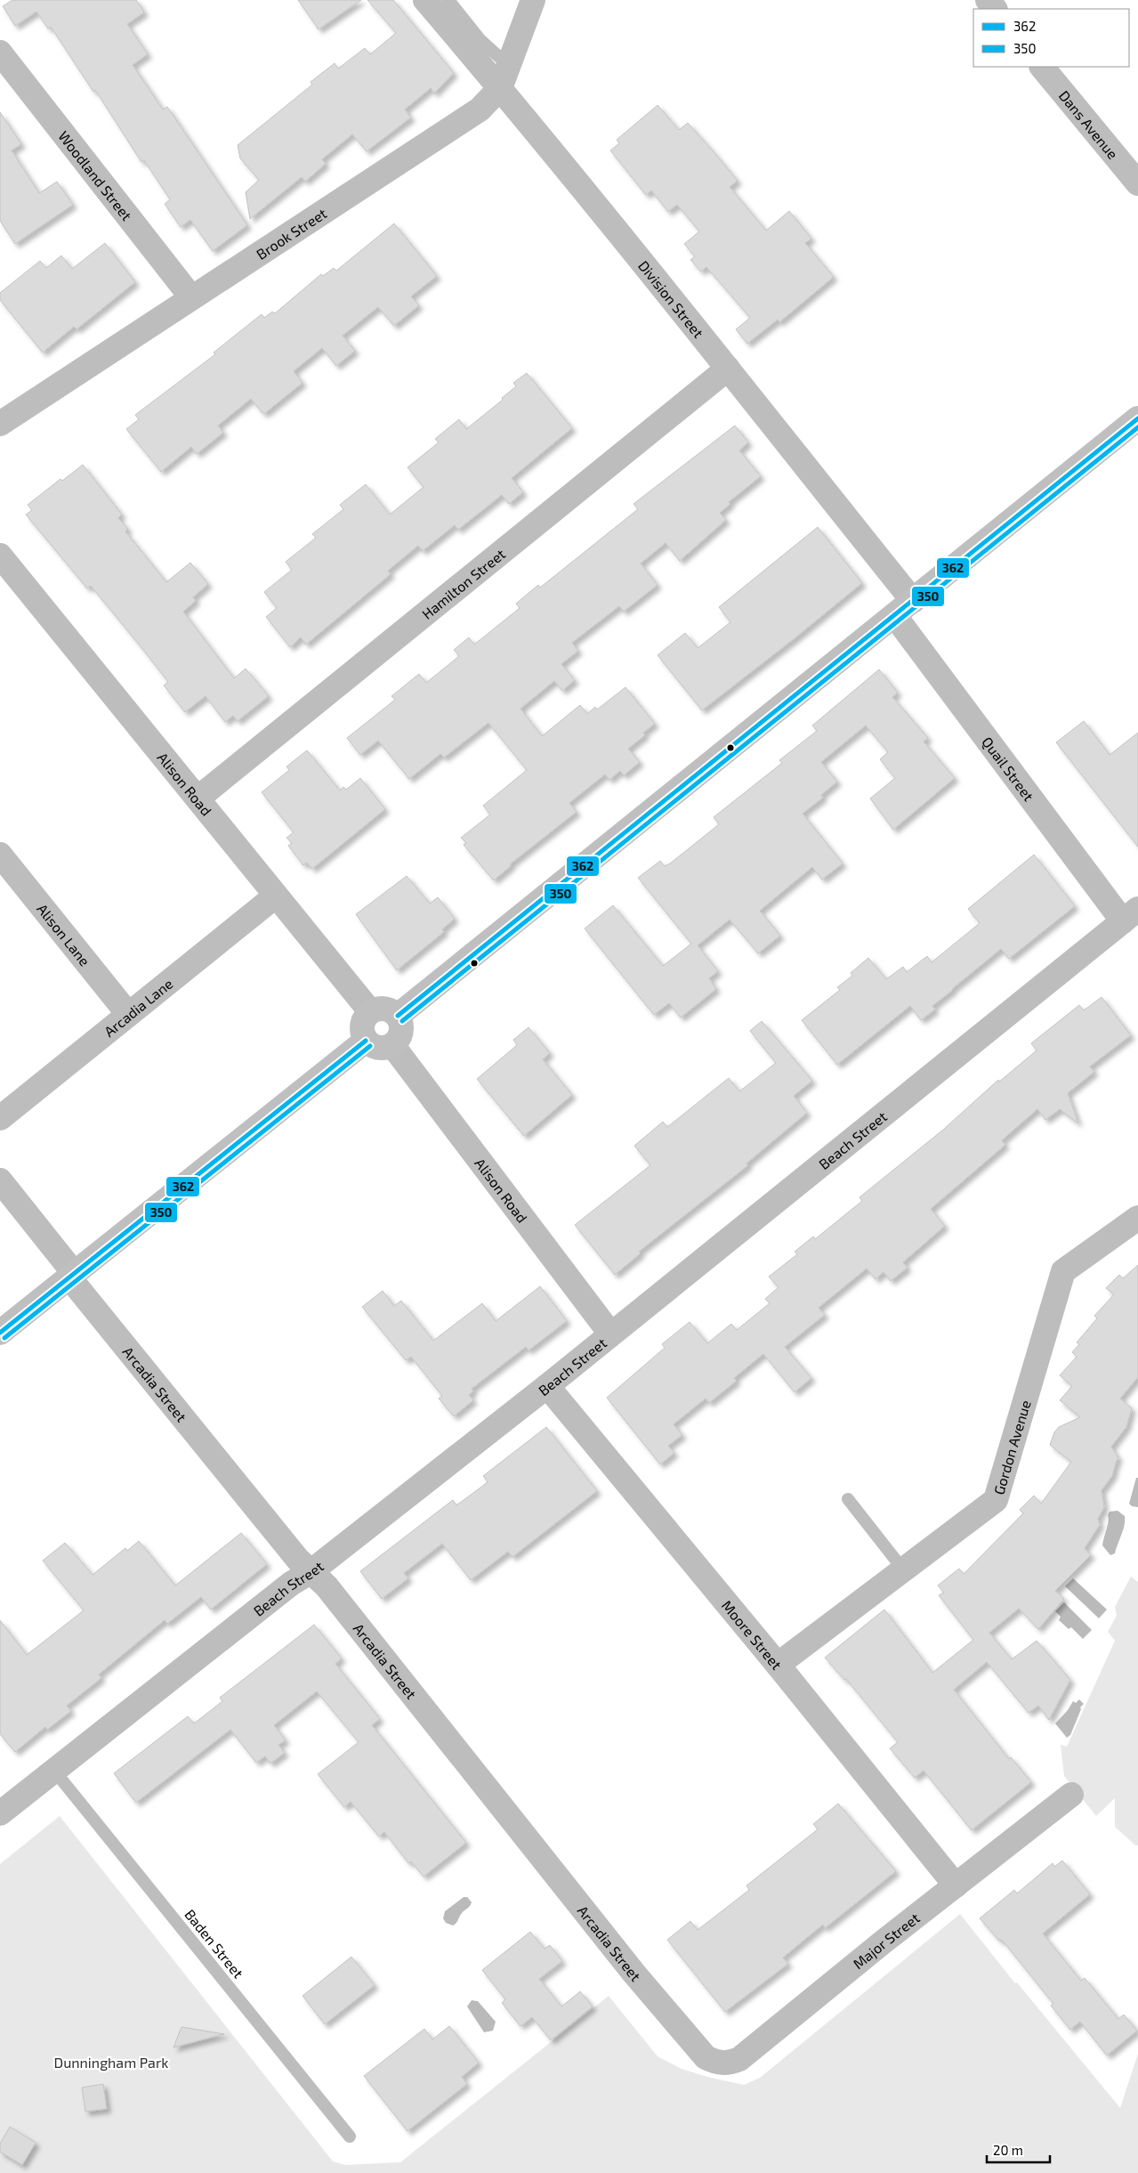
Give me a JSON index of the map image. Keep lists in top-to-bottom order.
{
  "streets": {
    "street": [
      "Dans Avenue",
      "Woodland Street",
      "Brook Street",
      "Division Street",
      "Hamilton Street",
      "Quail Street",
      "Alison Road",
      "Alison Lane",
      "Arcadia Lane",
      "Beach Street",
      "Arcadia Street",
      "Gordon Avenue",
      "Moore Street",
      "Major Street"
    ],
    "lane": ["Baden Street"]
  },
  "crossings": [
    ["Woodland Street", "Brook Street"],
    ["Brook Street", "Division Street"],
    ["Division Street", "Hamilton Street"],
    ["Division Street", "Quail Street"],
    ["Hamilton Street", "Alison Road"],
    ["Quail Street", "Beach Street"],
    ["Alison Road", "Arcadia Lane"],
    ["Alison Road", "Beach Street"],
    ["Alison Lane", "Arcadia Lane"],
    ["Beach Street", "Arcadia Street"],
    ["Beach Street", "Moore Street"],
    ["Beach Street", "Baden Street"],
    ["Arcadia Street", "Major Street"],
    ["Gordon Avenue", "Moore Street"],
    ["Moore Street", "Major Street"]
  ],
  "parks": ["Dunningham Park"],
  "lines": ["transit line 362", "transit line 350"],
  "legend": ["362", "350"],
  "scale_bar": "20 m"
}
